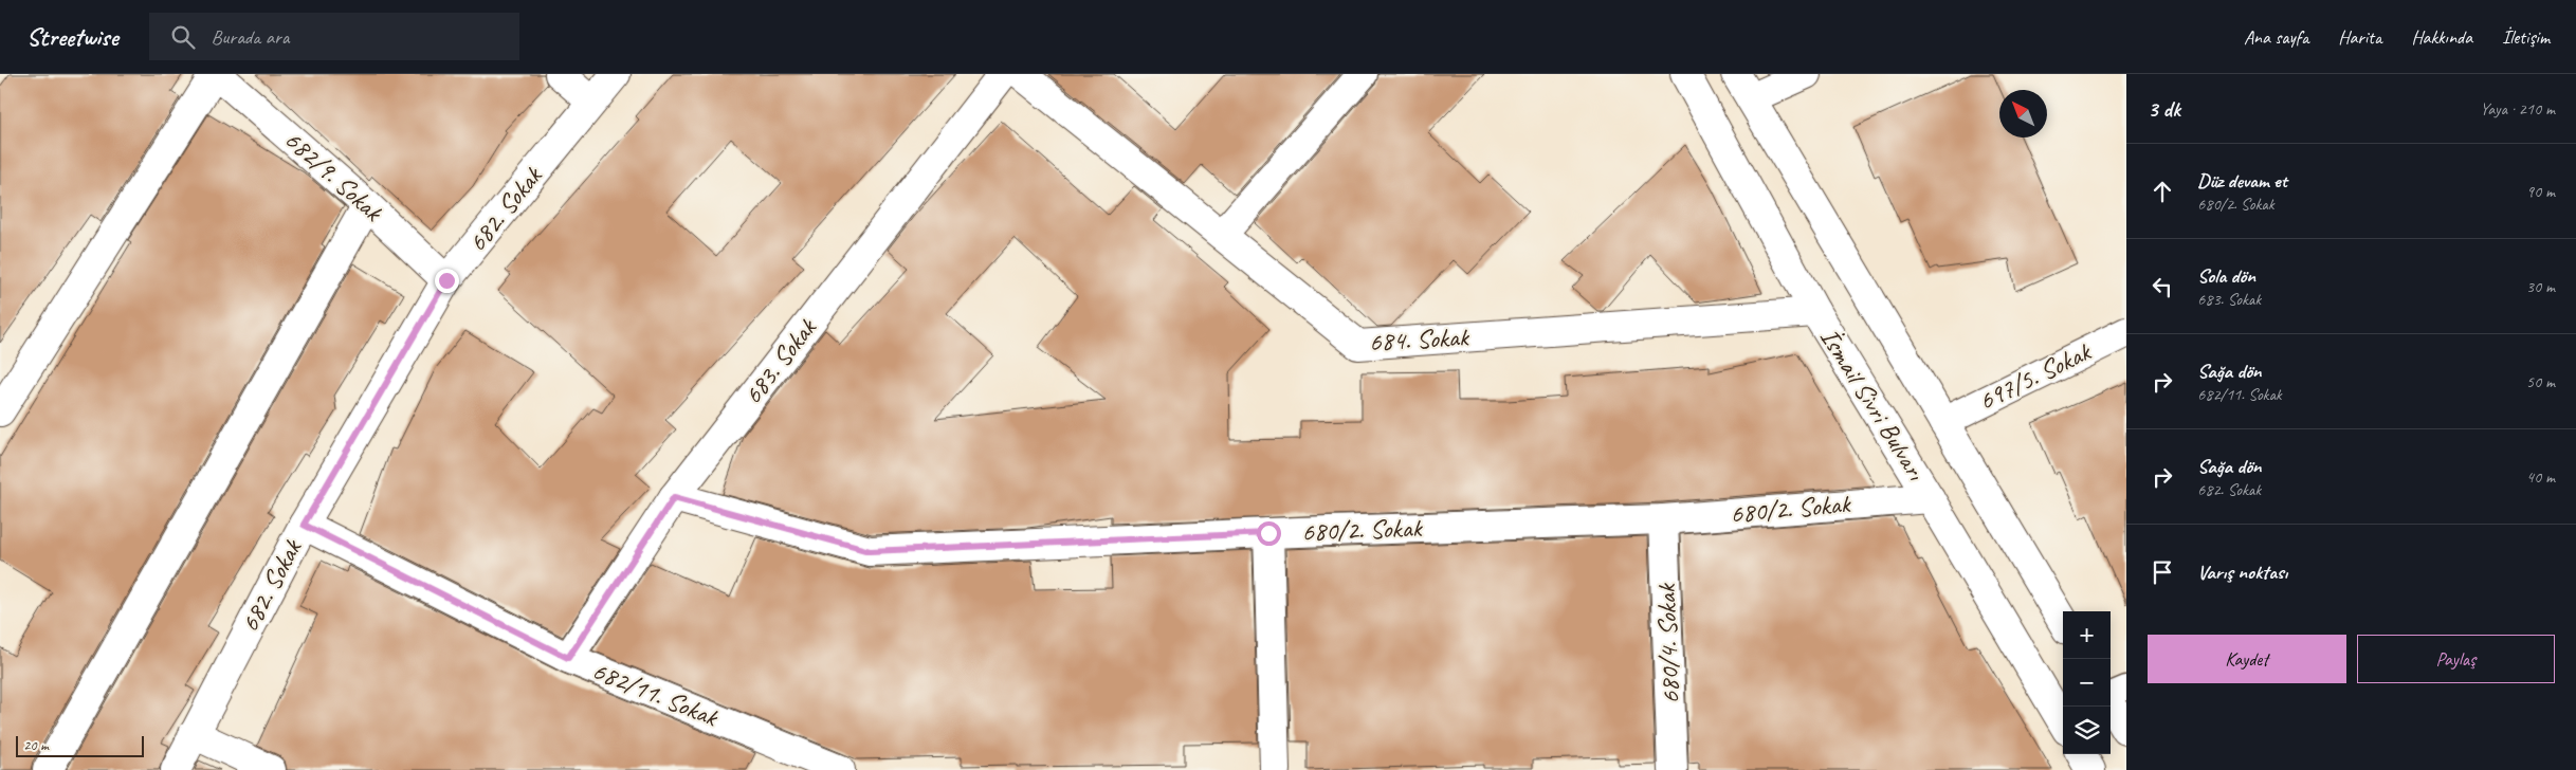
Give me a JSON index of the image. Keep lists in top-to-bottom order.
{
  "streets": {
    "street": [
      "682/9. Sokak",
      "682. Sokak",
      "684. Sokak",
      "683. Sokak",
      "697/5. Sokak",
      "İsmail Sivri Bulvarı",
      "680/2. Sokak",
      "680/4. Sokak",
      "682/11. Sokak"
    ]
  },
  "crossings": [
    ["682/9. Sokak", "682. Sokak"],
    ["682. Sokak", "682/11. Sokak"],
    ["684. Sokak", "İsmail Sivri Bulvarı"],
    ["683. Sokak", "680/2. Sokak"],
    ["683. Sokak", "682/11. Sokak"],
    ["697/5. Sokak", "İsmail Sivri Bulvarı"],
    ["İsmail Sivri Bulvarı", "680/2. Sokak"],
    ["680/2. Sokak", "680/4. Sokak"]
  ],
  "scale_bar": "20 m",
  "north": "top left",
  "page": {
    "header": "Streetwise",
    "search": "Burada ara",
    "nav": [
      "Ana sayfa",
      "Harita",
      "Hakkında",
      "İletişim"
    ],
    "heading": ["3 dk", "Yaya · 210 m"],
    "list": [
      ["Düz devam et", "680/2. Sokak", "90 m"],
      ["Sola dön", "683. Sokak", "30 m"],
      ["Sağa dön", "682/11. Sokak", "50 m"],
      ["Sağa dön", "682. Sokak", "40 m"],
      "Varış noktası"
    ],
    "map_buttons": ["+", "−"],
    "buttons": ["Kaydet", "Paylaş"],
    "scale": "20 m"
  }
}
